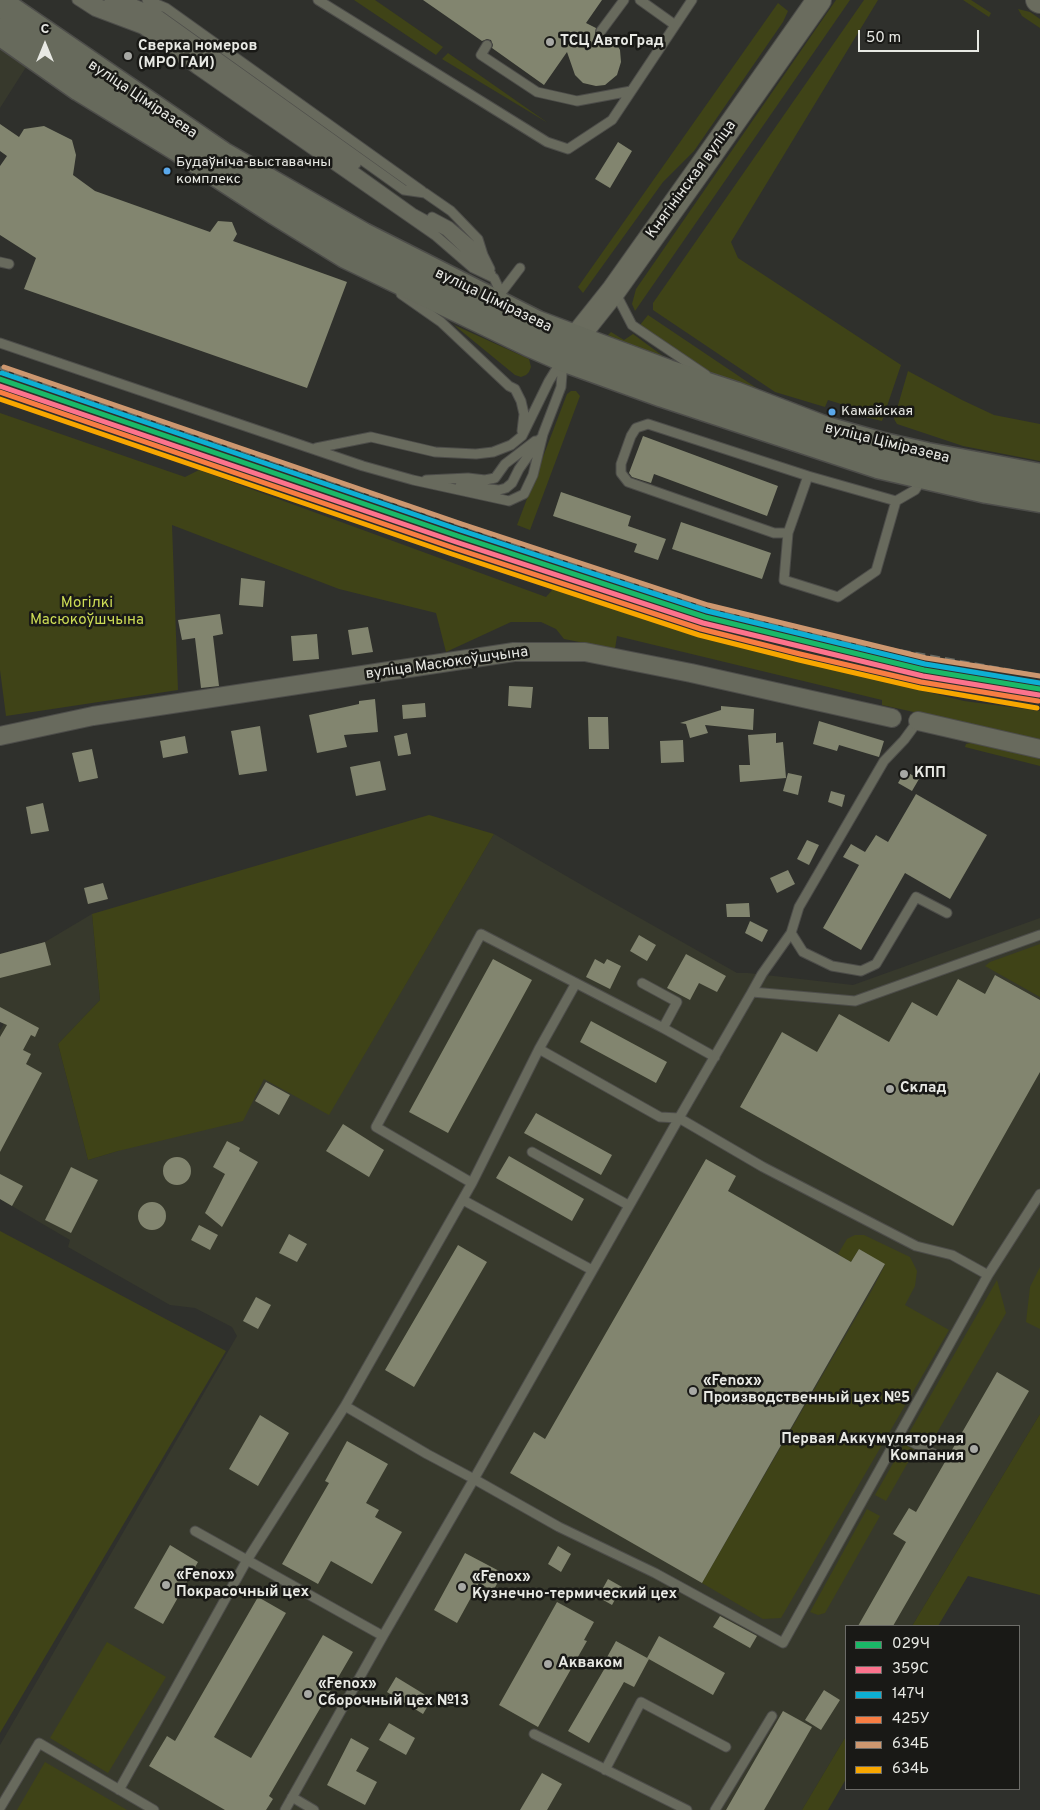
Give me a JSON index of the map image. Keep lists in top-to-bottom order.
{
  "streets": {
    "main road": ["вуліца Ціміразева"],
    "street": ["Княгінінская вуліца", "вуліца Масюкоўшчына"]
  },
  "crossings": [
    ["вуліца Ціміразева", "Княгінінская вуліца"]
  ],
  "parks": ["Могілкі Масюкоўшчына"],
  "places": [
    "ТСЦ АвтоГрад",
    "Сверка номеров (МРО ГАИ)",
    "Будаўніча-выставачны комплекс",
    "Камайская",
    "КПП",
    "Склад",
    "«Fenox» Производственный цех №5",
    "Первая Аккумуляторная Компания",
    "«Fenox» Покрасочный цех",
    "«Fenox» Кузнечно-термический цех",
    "Акваком",
    "«Fenox» Сборочный цех №13"
  ],
  "lines": [
    "transit line 634Б",
    "transit line 147Ч",
    "transit line 029Ч",
    "transit line 359С",
    "transit line 425У",
    "transit line 634Ь"
  ],
  "legend": [
    "029Ч",
    "359С",
    "147Ч",
    "425У",
    "634Б",
    "634Ь"
  ],
  "scale_bar": "50 m",
  "north": "top"
}
